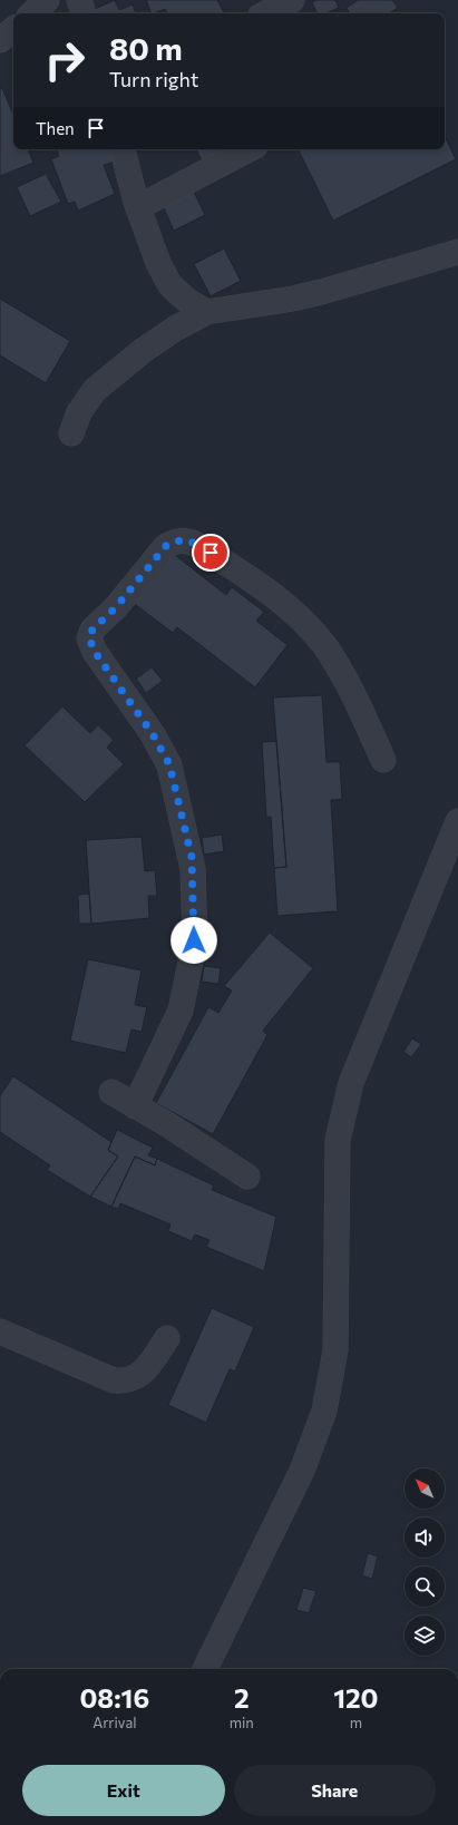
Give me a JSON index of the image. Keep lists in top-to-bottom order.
{
  "north": "top left",
  "page": {
    "turn": ["80 m", "Turn right"],
    "then": "Then",
    "eta": [
      "08:16",
      "Arrival",
      "2",
      "min",
      "120",
      "m"
    ],
    "buttons": ["Exit", "Share"]
  }
}
